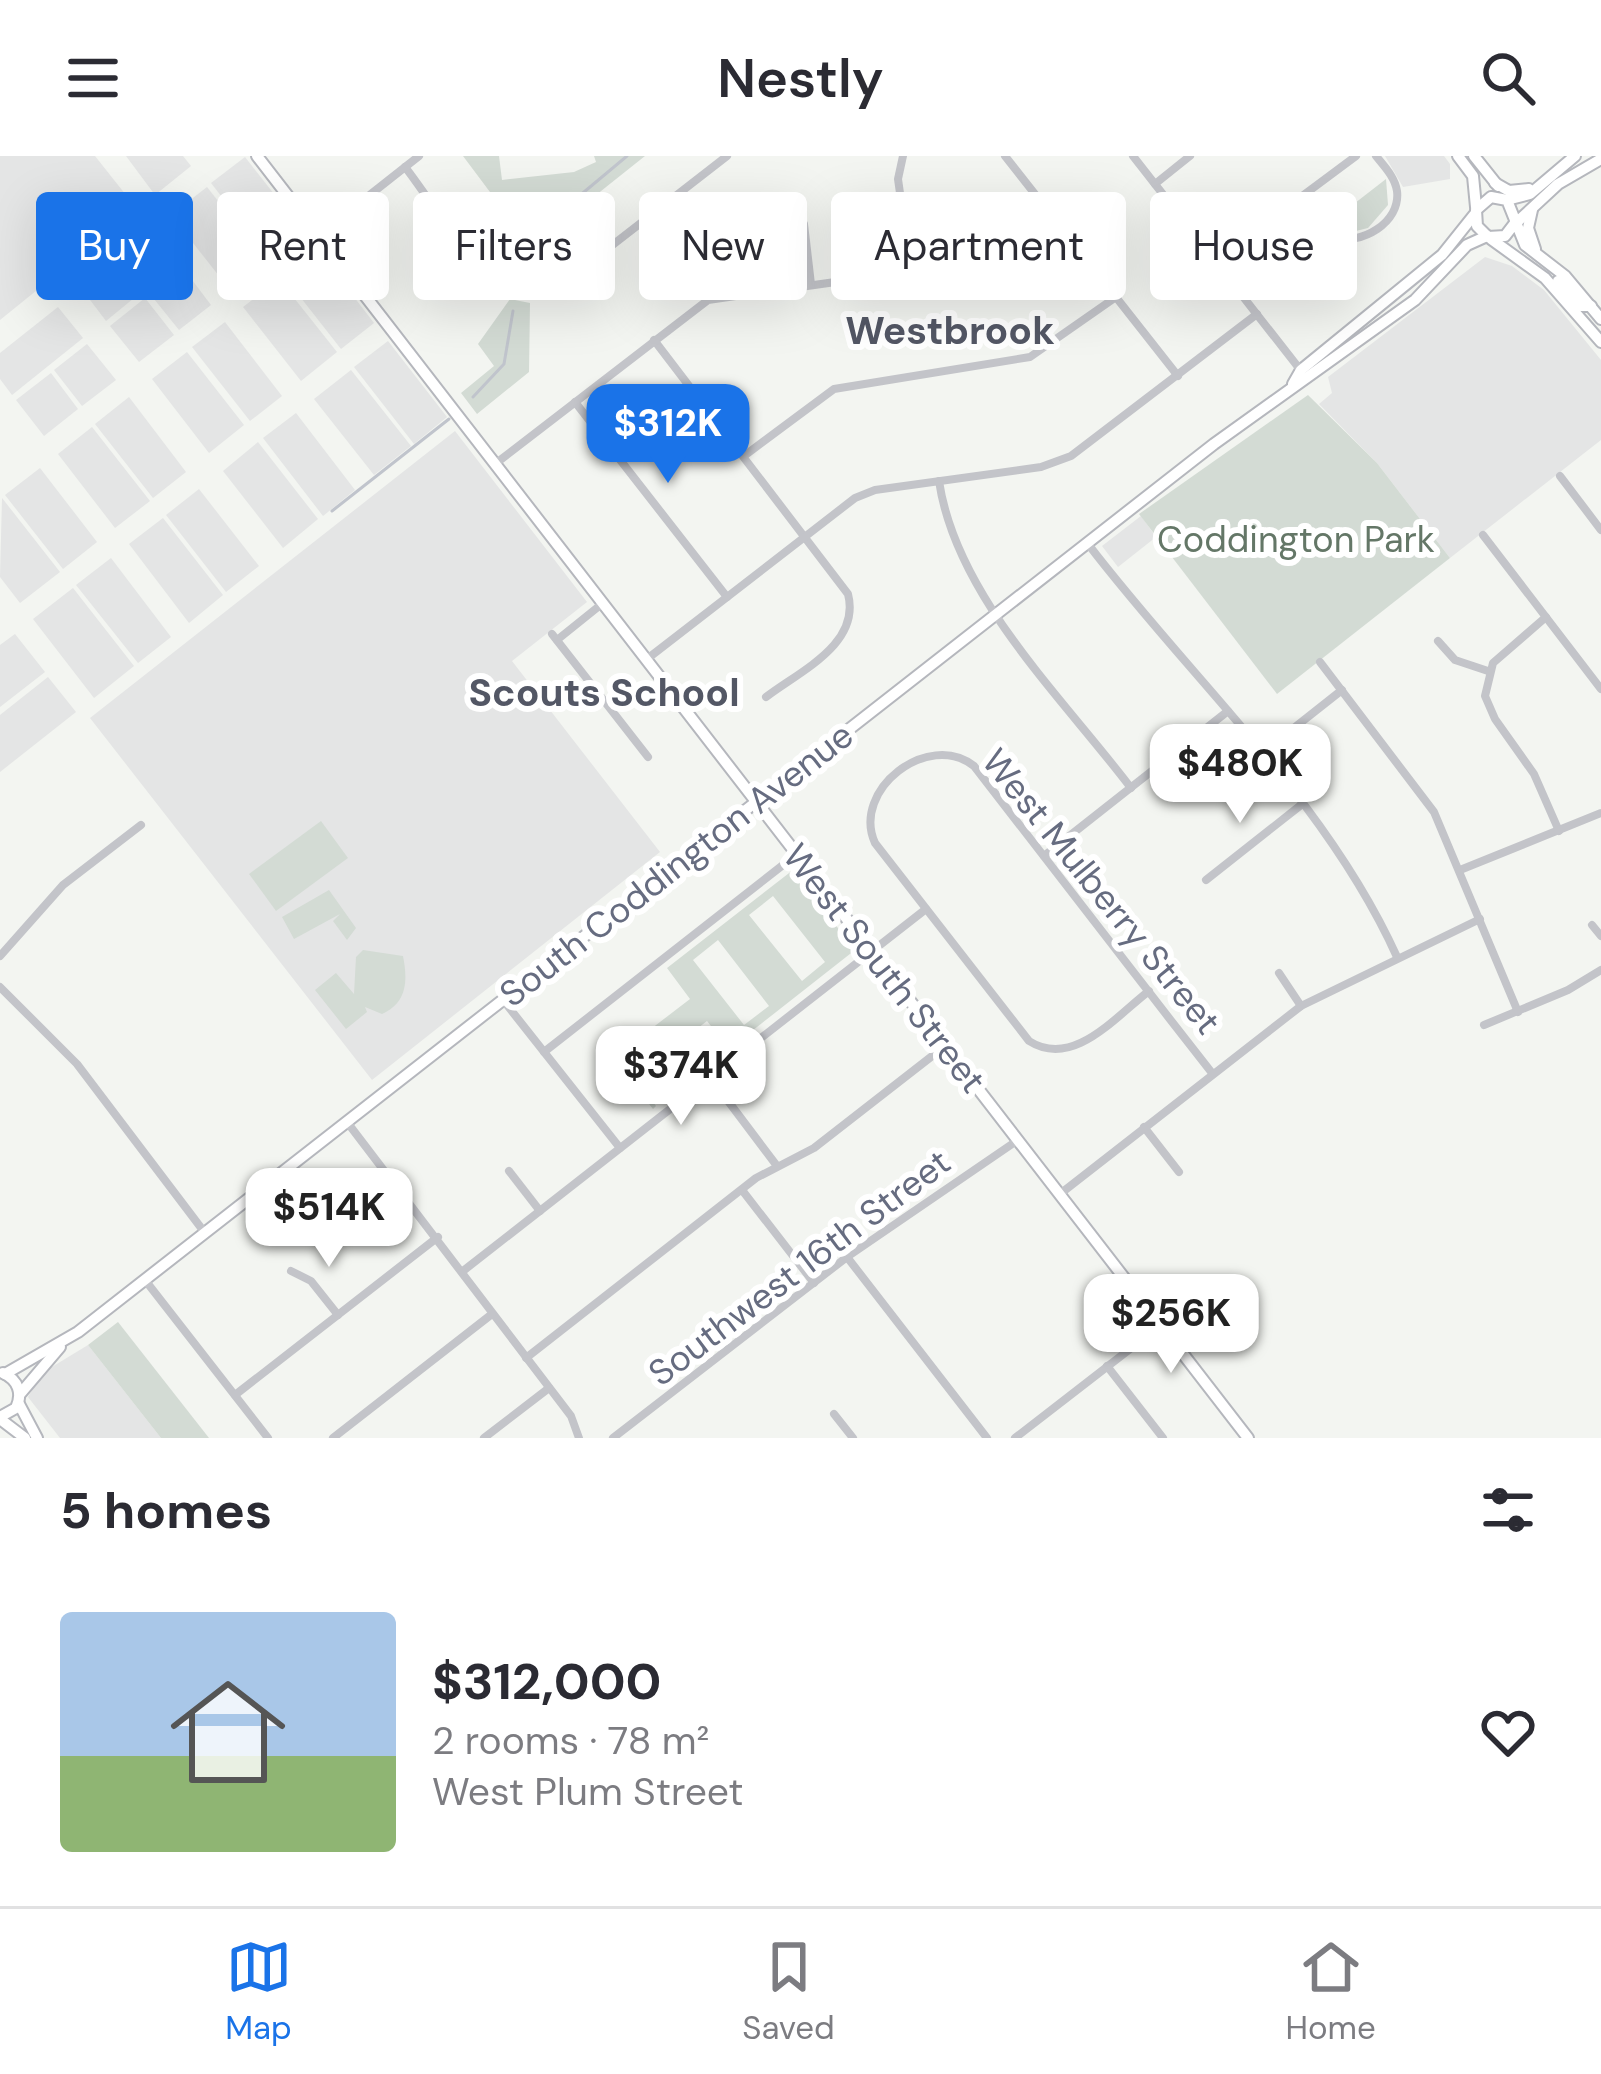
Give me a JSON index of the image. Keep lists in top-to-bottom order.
{
  "streets": {
    "main road": ["South Coddington Avenue", "West South Street"],
    "street": ["West Mulberry Street", "Southwest 16th Street"]
  },
  "crossings": [
    ["South Coddington Avenue", "West South Street"],
    ["West South Street", "Southwest 16th Street"]
  ],
  "districts": ["Westbrook", "Scouts School"],
  "parks": ["Coddington Park"],
  "page": {
    "header": "Nestly",
    "chip": [
      "Buy",
      "Rent",
      "Filters",
      "New",
      "Apartment",
      "House"
    ],
    "price": [
      "$312K",
      "$480K",
      "$374K",
      "$514K",
      "$256K"
    ],
    "heading": "5 homes",
    "list": [
      {
        "name": "$312,000",
        "note": "2 rooms · 78 m² · West Plum Street"
      }
    ],
    "tabs": ["Map", "Saved", "Home"]
  }
}
